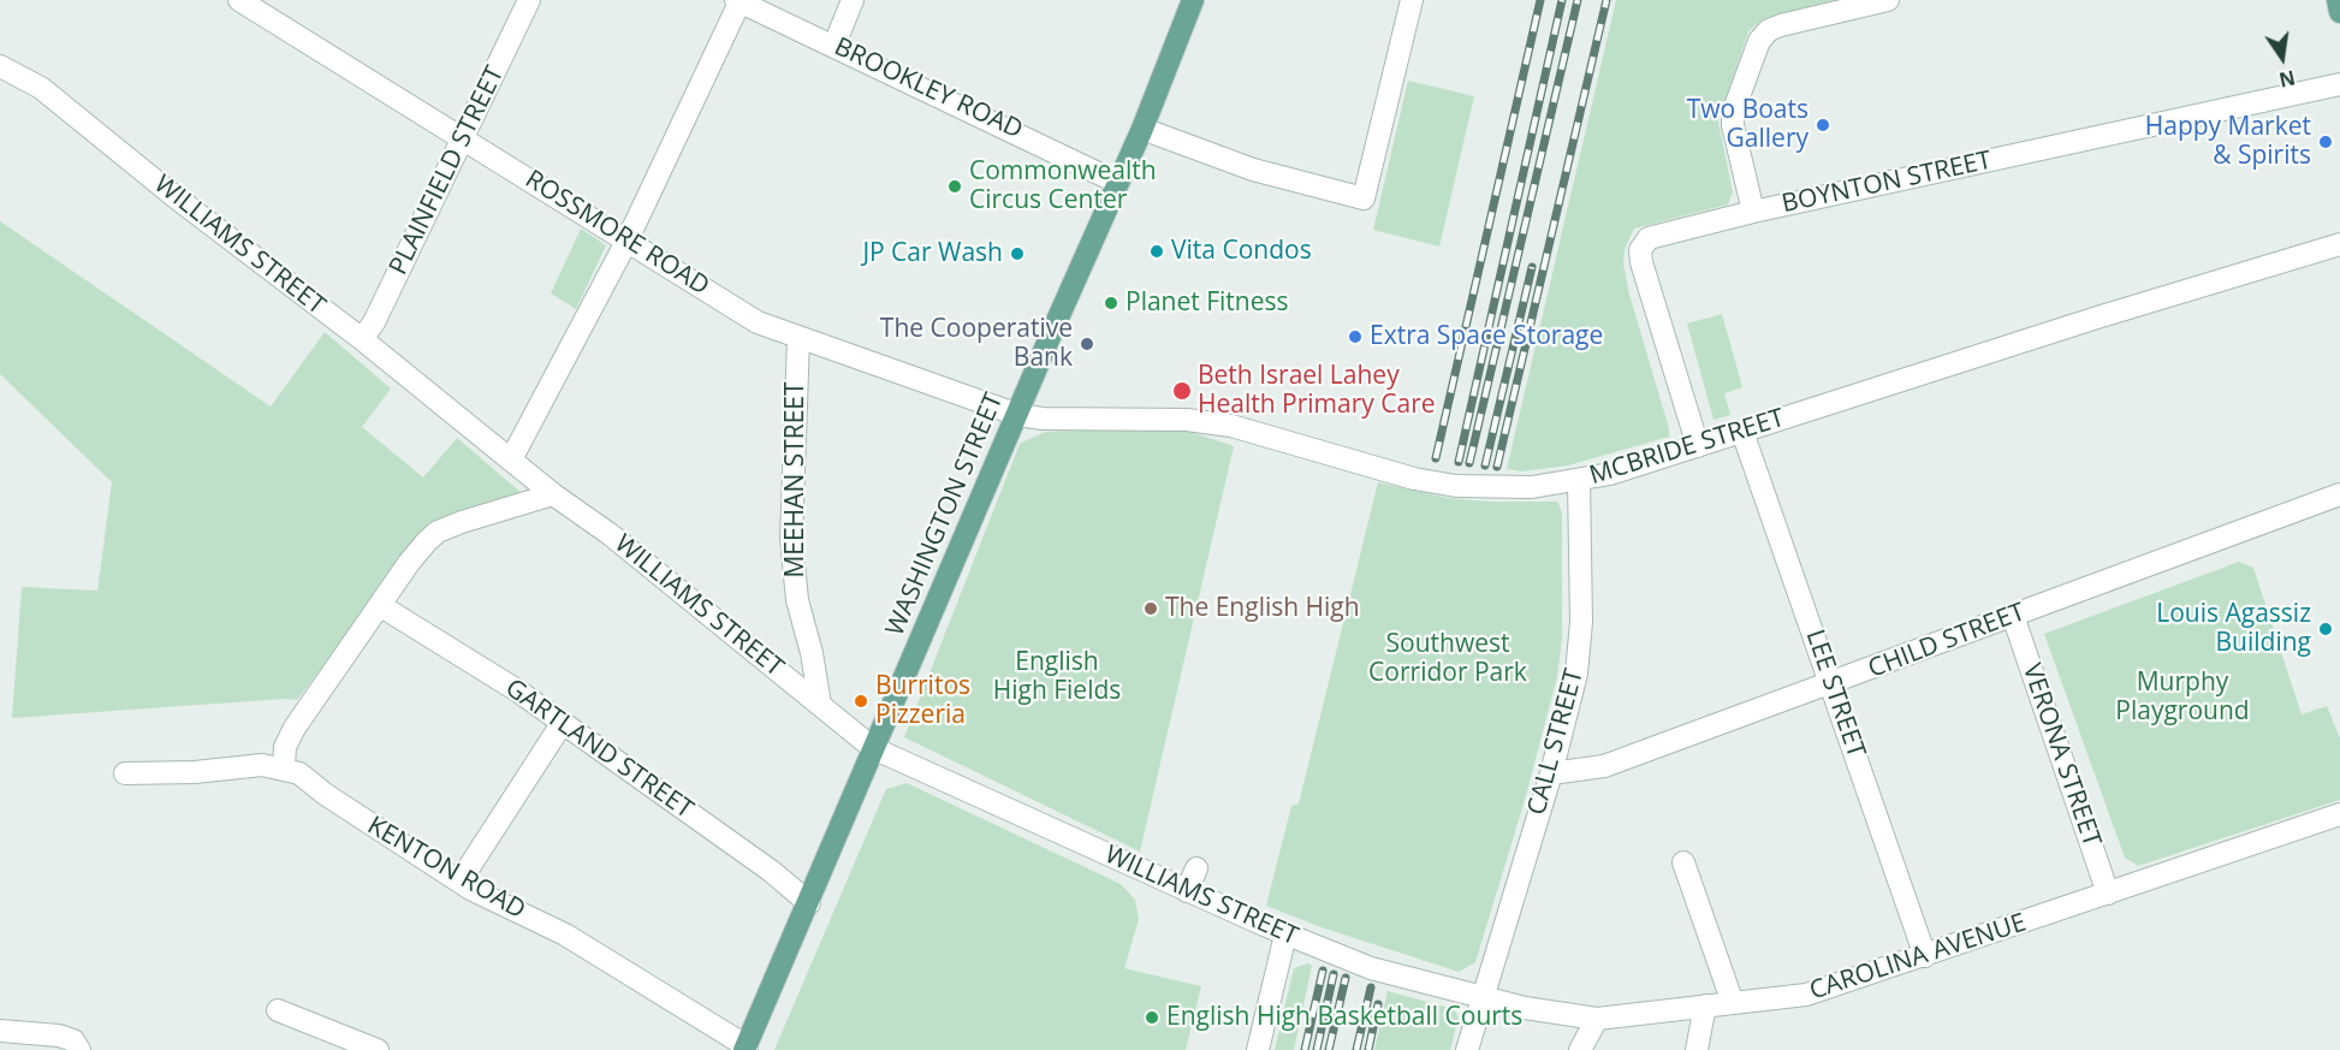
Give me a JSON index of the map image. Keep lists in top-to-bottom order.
{
  "streets": {
    "main road": ["WASHINGTON STREET"],
    "street": [
      "BROOKLEY ROAD",
      "PLAINFIELD STREET",
      "BOYNTON STREET",
      "ROSSMORE ROAD",
      "WILLIAMS STREET",
      "MCBRIDE STREET",
      "MEEHAN STREET",
      "CHILD STREET",
      "LEE STREET",
      "CALL STREET",
      "GARTLAND STREET",
      "VERONA STREET",
      "KENTON ROAD",
      "CAROLINA AVENUE"
    ]
  },
  "crossings": [
    ["BROOKLEY ROAD", "WASHINGTON STREET"],
    ["PLAINFIELD STREET", "ROSSMORE ROAD"],
    ["PLAINFIELD STREET", "WILLIAMS STREET"],
    ["BOYNTON STREET", "MCBRIDE STREET"],
    ["ROSSMORE ROAD", "MCBRIDE STREET"],
    ["ROSSMORE ROAD", "MEEHAN STREET"],
    ["ROSSMORE ROAD", "WASHINGTON STREET"],
    ["WILLIAMS STREET", "MEEHAN STREET"],
    ["WILLIAMS STREET", "WASHINGTON STREET"],
    ["WILLIAMS STREET", "CALL STREET"],
    ["WILLIAMS STREET", "CAROLINA AVENUE"],
    ["MCBRIDE STREET", "WASHINGTON STREET"],
    ["MCBRIDE STREET", "LEE STREET"],
    ["MCBRIDE STREET", "CALL STREET"],
    ["WASHINGTON STREET", "GARTLAND STREET"],
    ["WASHINGTON STREET", "KENTON ROAD"],
    ["CHILD STREET", "LEE STREET"],
    ["CHILD STREET", "CALL STREET"],
    ["CHILD STREET", "VERONA STREET"],
    ["LEE STREET", "CAROLINA AVENUE"],
    ["CALL STREET", "CAROLINA AVENUE"],
    ["VERONA STREET", "CAROLINA AVENUE"]
  ],
  "parks": ["Southwest Corridor Park", "English High Fields", "Murphy Playground"],
  "places": [
    "Two Boats Gallery",
    "Happy Market & Spirits",
    "Commonwealth Circus Center",
    "Vita Condos",
    "JP Car Wash",
    "Planet Fitness",
    "Extra Space Storage",
    "The Cooperative Bank",
    "Beth Israel Lahey Health Primary Care",
    "The English High",
    "Louis Agassiz Building",
    "Burritos Pizzeria",
    "English High Basketball Courts"
  ],
  "north": "bottom"
}
